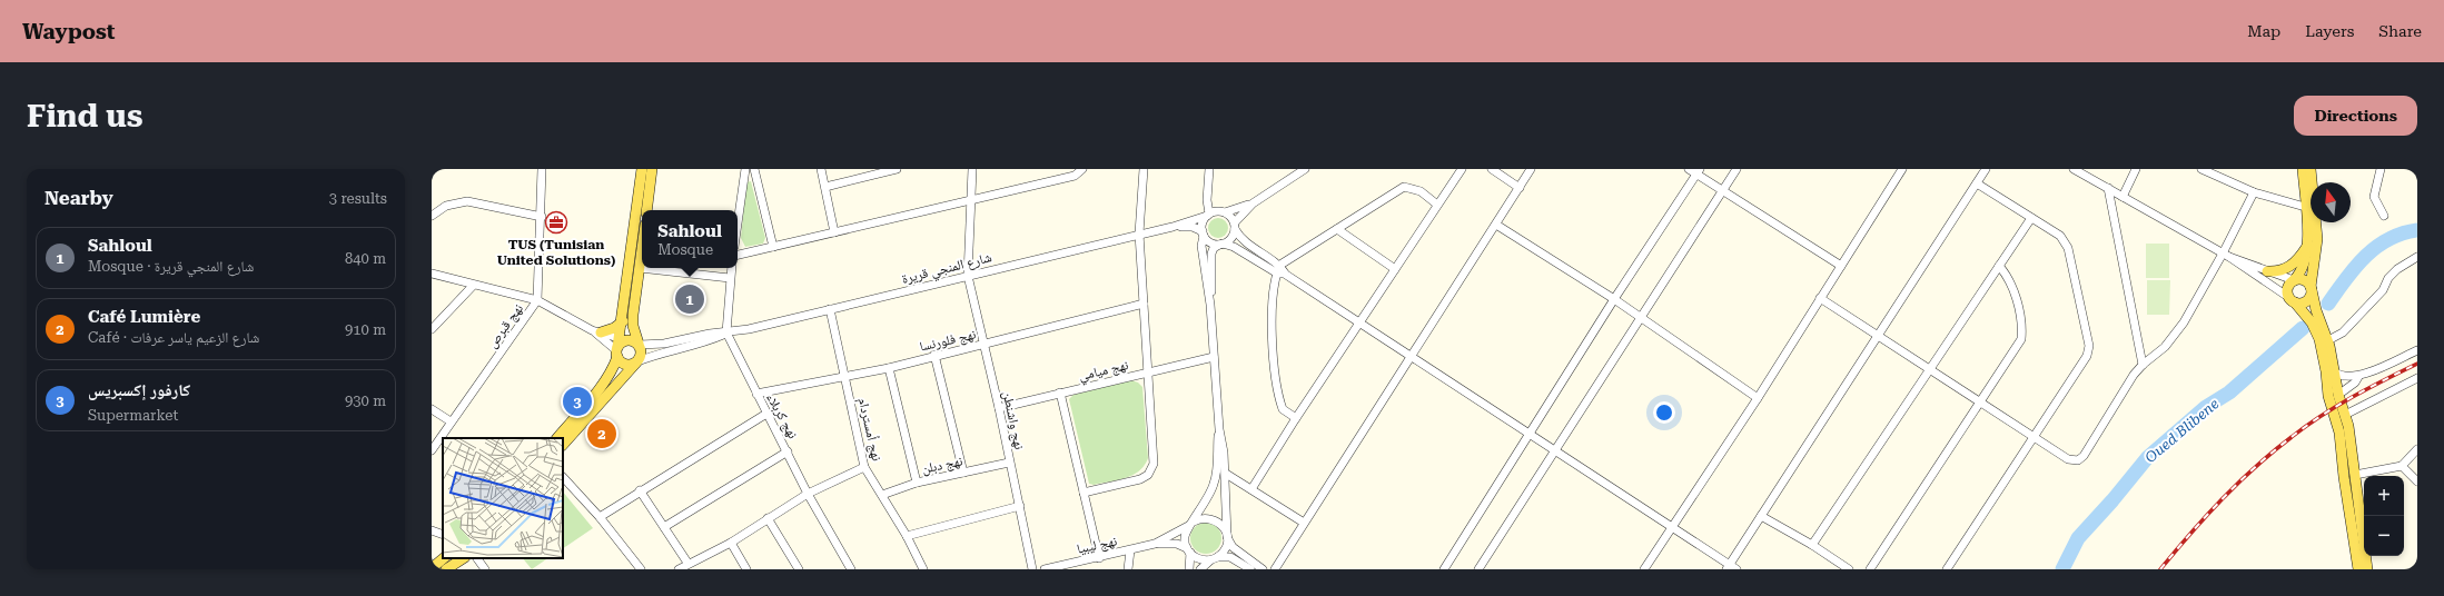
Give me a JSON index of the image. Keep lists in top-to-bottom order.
{
  "streets": {
    "street": [
      "شارع المنجي قريرة",
      "نهج قبرص",
      "نهج فلورنسا",
      "نهج ميامي",
      "نهج كربلاء",
      "نهج واشنطن",
      "نهج أمستردام",
      "نهج دبلن",
      "نهج ليبيا"
    ]
  },
  "crossings": [
    ["شارع المنجي قريرة", "نهج كربلاء"],
    ["شارع المنجي قريرة", "نهج واشنطن"],
    ["شارع المنجي قريرة", "نهج أمستردام"],
    ["نهج فلورنسا", "نهج كربلاء"],
    ["نهج فلورنسا", "نهج واشنطن"],
    ["نهج فلورنسا", "نهج أمستردام"],
    ["نهج ميامي", "نهج واشنطن"],
    ["نهج واشنطن", "نهج دبلن"],
    ["نهج أمستردام", "نهج دبلن"]
  ],
  "water": ["Oued Blibene"],
  "places": {
    "office": ["TUS (Tunisian United Solutions)"]
  },
  "north": "top",
  "page": {
    "header": "Waypost",
    "nav": ["Map", "Layers", "Share"],
    "buttons": "Directions",
    "title": "Find us",
    "heading": ["Nearby", "3 results"],
    "popup": ["Sahloul", "Mosque"],
    "list": [
      {
        "mark": "1",
        "name": "Sahloul",
        "note": "Mosque · شارع المنجي قريرة",
        "value": "840 m"
      },
      {
        "mark": "2",
        "name": "Café Lumière",
        "note": "Café · شارع الزعيم ياسر عرفات",
        "value": "910 m"
      },
      {
        "mark": "3",
        "name": "كارفور إكسبريس",
        "note": "Supermarket",
        "value": "930 m"
      }
    ],
    "pins": ["1", "3", "2"],
    "map_buttons": ["+", "−"]
  }
}
